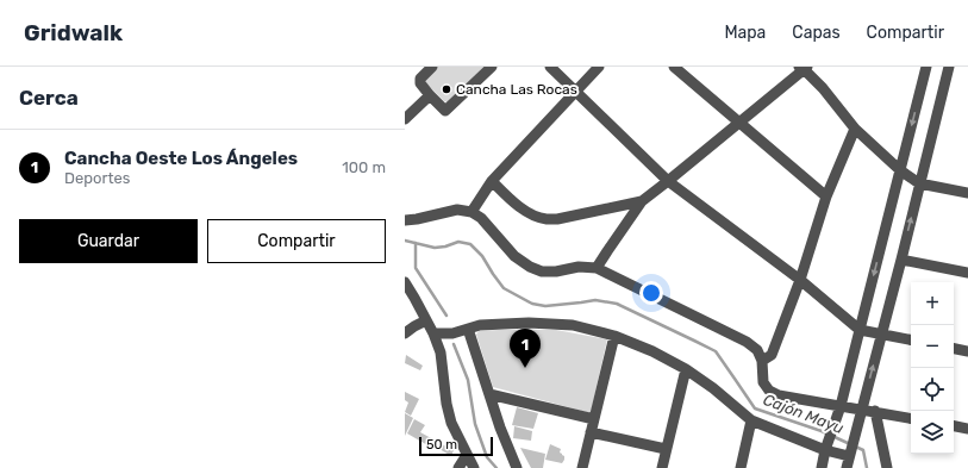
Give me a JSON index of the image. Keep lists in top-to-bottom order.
{
  "water": ["Cajón Mayu"],
  "places": ["Cancha Las Rocas"],
  "scale_bar": "50 m",
  "page": {
    "header": "Gridwalk",
    "nav": ["Mapa", "Capas", "Compartir"],
    "heading": "Cerca",
    "list": [
      {
        "mark": "1",
        "name": "Cancha Oeste Los Ángeles",
        "note": "Deportes",
        "value": "100 m"
      }
    ],
    "buttons": ["Guardar", "Compartir"],
    "map_buttons": ["+", "−"],
    "pins": "1",
    "scale": "50 m"
  }
}
